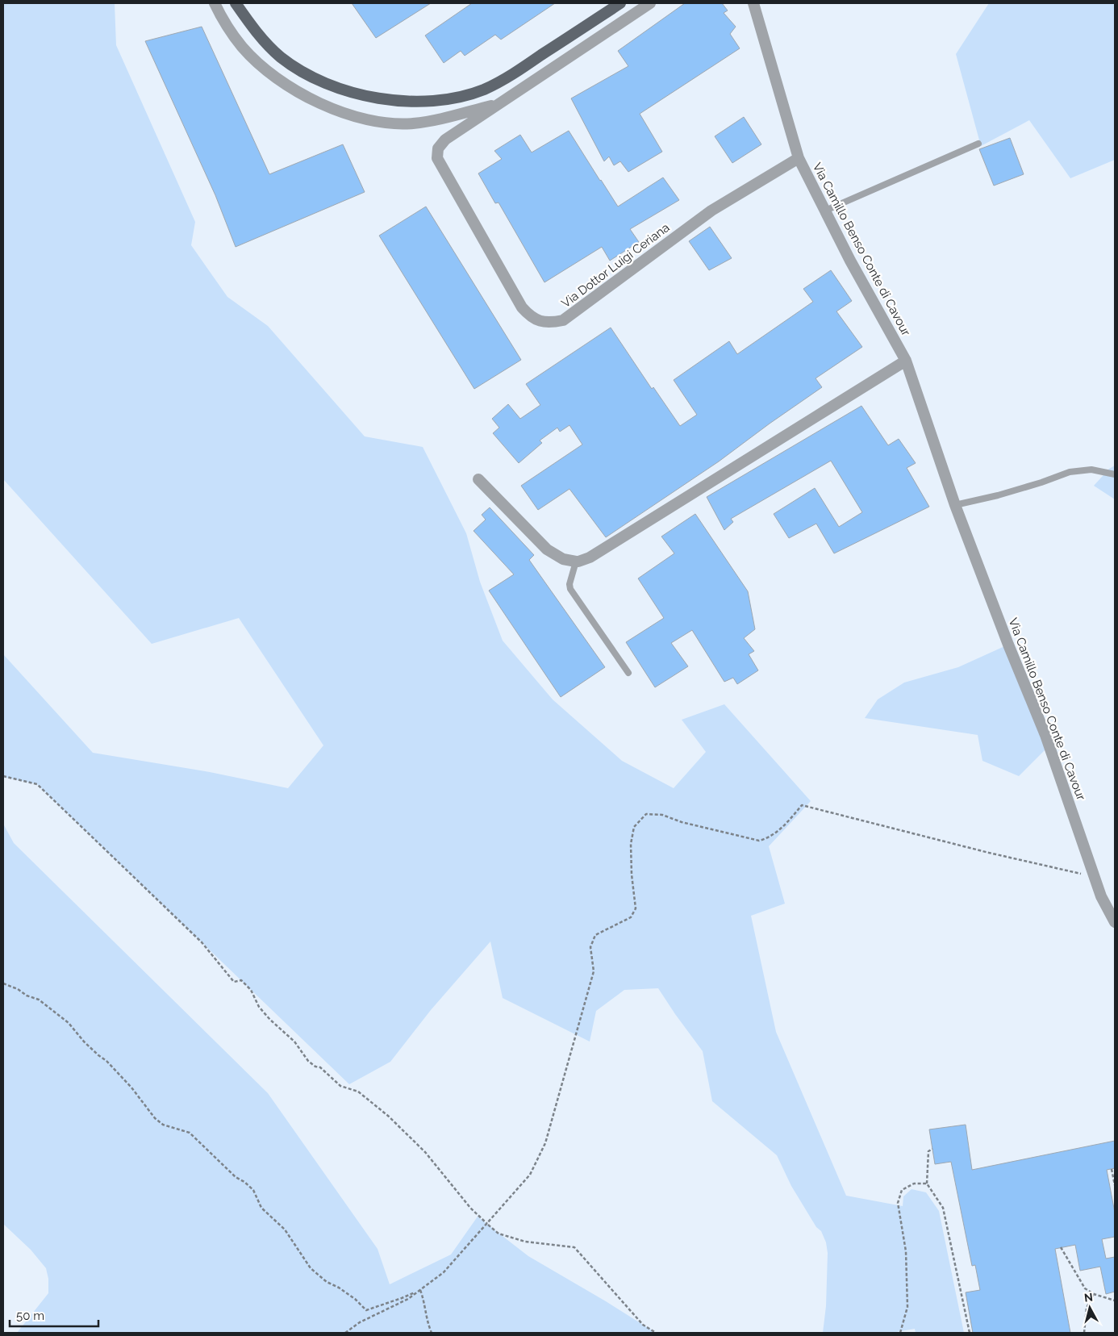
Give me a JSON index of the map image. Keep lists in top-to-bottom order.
{
  "streets": {
    "street": ["Via Camillo Benso Conte di Cavour", "Via Dottor Luigi Ceriana"]
  },
  "crossings": [
    ["Via Camillo Benso Conte di Cavour", "Via Dottor Luigi Ceriana"]
  ],
  "scale_bar": "50 m",
  "north": "top"
}
